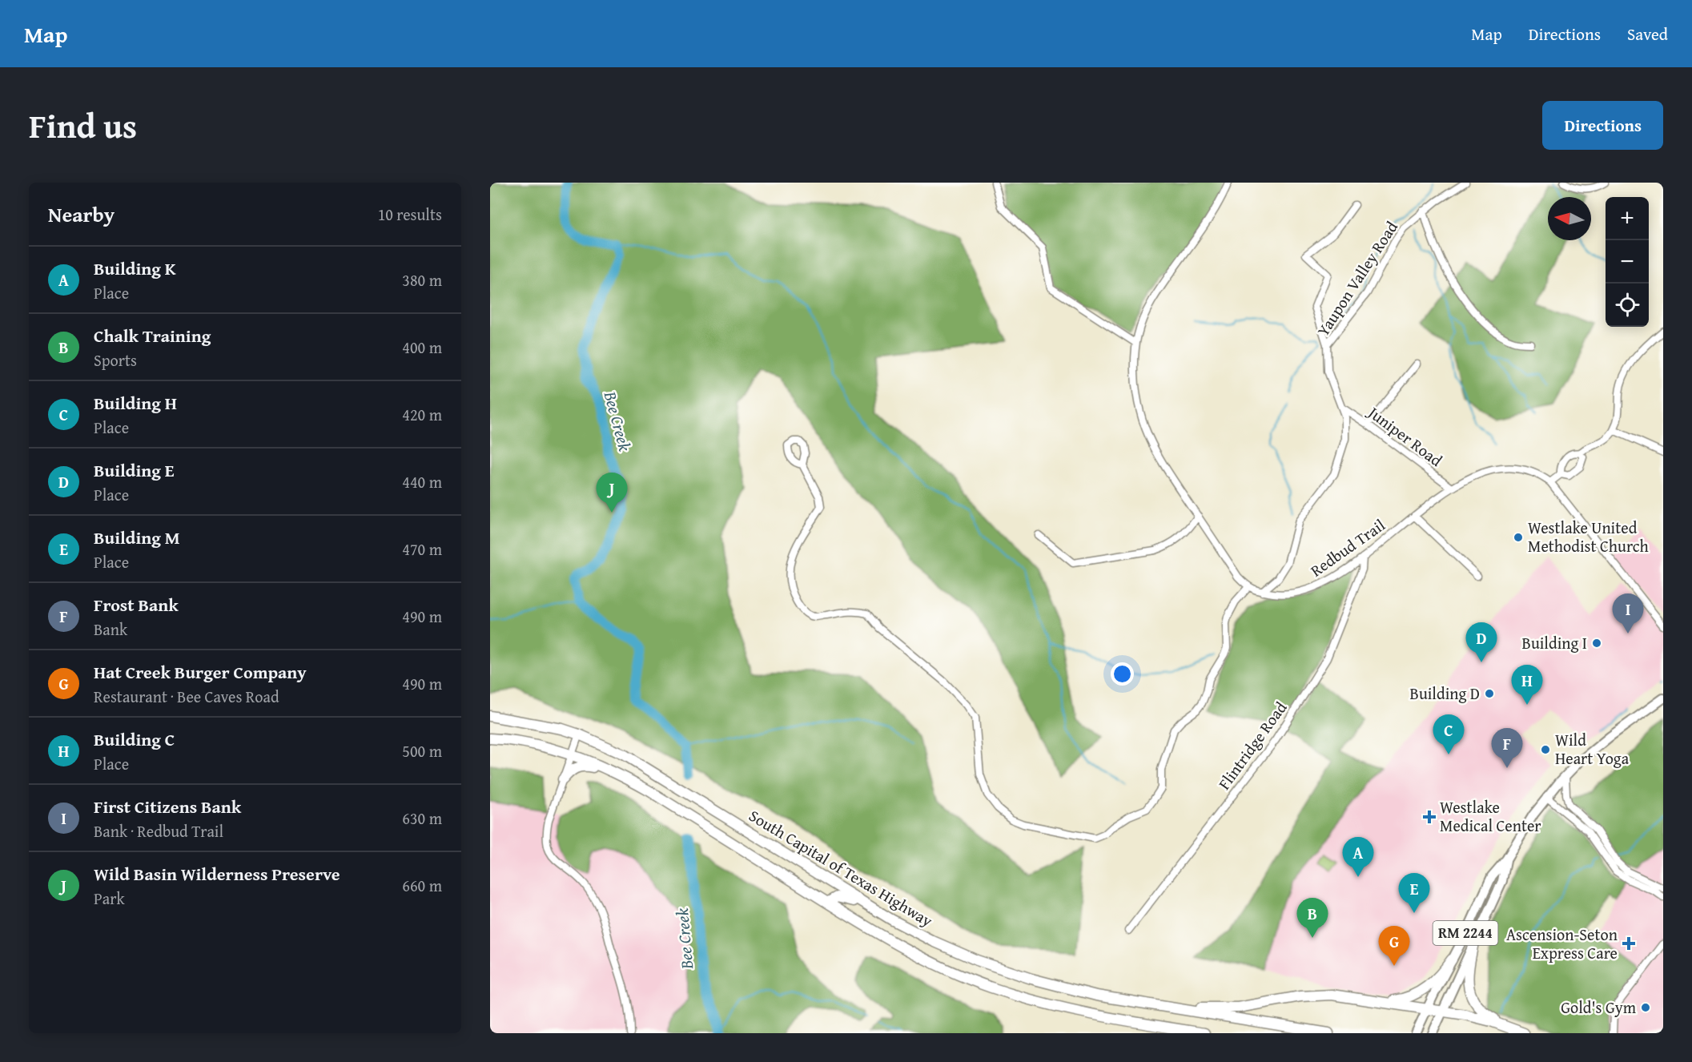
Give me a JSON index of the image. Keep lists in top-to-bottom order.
{
  "streets": {
    "highway": ["South Capital of Texas Highway"],
    "main road": ["RM 2244"],
    "street": [
      "Yaupon Valley Road",
      "Juniper Road",
      "Redbud Trail",
      "Flintridge Road"
    ]
  },
  "crossings": [
    ["Yaupon Valley Road", "Juniper Road"],
    ["Yaupon Valley Road", "Redbud Trail"],
    ["Juniper Road", "Redbud Trail"],
    ["Redbud Trail", "Flintridge Road"]
  ],
  "water": ["Bee Creek"],
  "places": {
    "other": [
      "Westlake United Methodist Church",
      "Building I",
      "Building D",
      "Wild Heart Yoga",
      "Gold's Gym"
    ],
    "health": ["Westlake Medical Center", "Ascension-Seton Express Care"]
  },
  "north": "left",
  "page": {
    "header": "Map",
    "nav": ["Map", "Directions", "Saved"],
    "title": "Find us",
    "buttons": "Directions",
    "heading": ["Nearby", "10 results"],
    "map_buttons": ["+", "−"],
    "list": [
      {
        "mark": "A",
        "name": "Building K",
        "note": "Place",
        "value": "380 m"
      },
      {
        "mark": "B",
        "name": "Chalk Training",
        "note": "Sports",
        "value": "400 m"
      },
      {
        "mark": "C",
        "name": "Building H",
        "note": "Place",
        "value": "420 m"
      },
      {
        "mark": "D",
        "name": "Building E",
        "note": "Place",
        "value": "440 m"
      },
      {
        "mark": "E",
        "name": "Building M",
        "note": "Place",
        "value": "470 m"
      },
      {
        "mark": "F",
        "name": "Frost Bank",
        "note": "Bank",
        "value": "490 m"
      },
      {
        "mark": "G",
        "name": "Hat Creek Burger Company",
        "note": "Restaurant · Bee Caves Road",
        "value": "490 m"
      },
      {
        "mark": "H",
        "name": "Building C",
        "note": "Place",
        "value": "500 m"
      },
      {
        "mark": "I",
        "name": "First Citizens Bank",
        "note": "Bank · Redbud Trail",
        "value": "630 m"
      },
      {
        "mark": "J",
        "name": "Wild Basin Wilderness Preserve",
        "note": "Park",
        "value": "660 m"
      }
    ],
    "pins": [
      "J",
      "I",
      "D",
      "H",
      "C",
      "F",
      "A",
      "E",
      "B",
      "G"
    ]
  }
}
